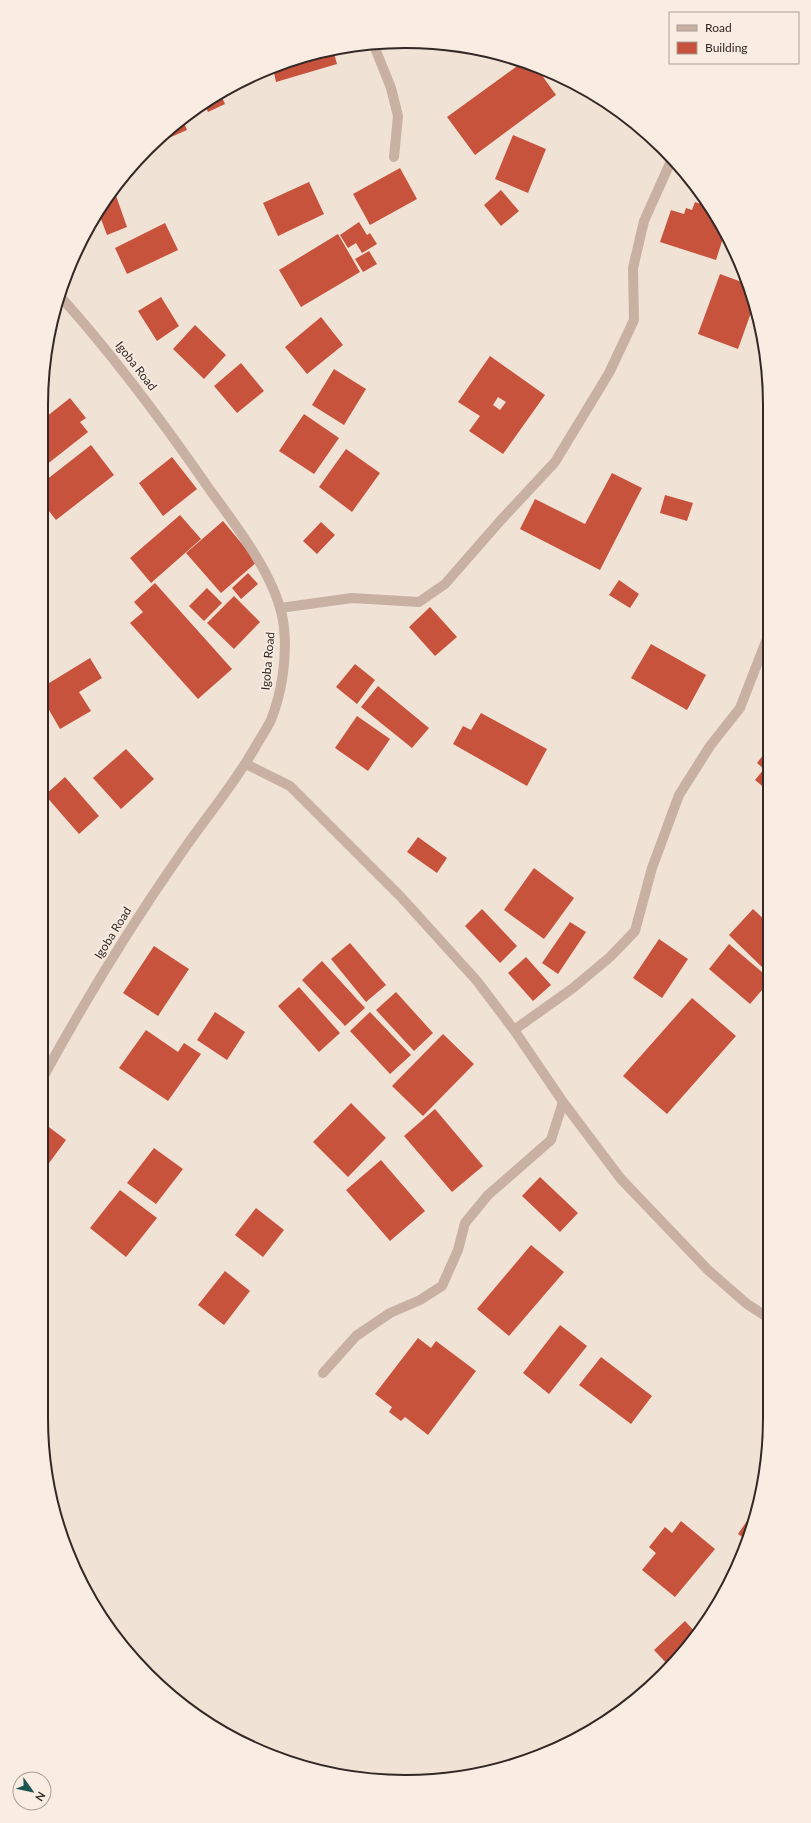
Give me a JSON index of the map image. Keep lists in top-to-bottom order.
{
  "streets": {
    "street": ["Igoba Road"]
  },
  "legend": ["Road", "Building"],
  "north": "bottom right"
}
